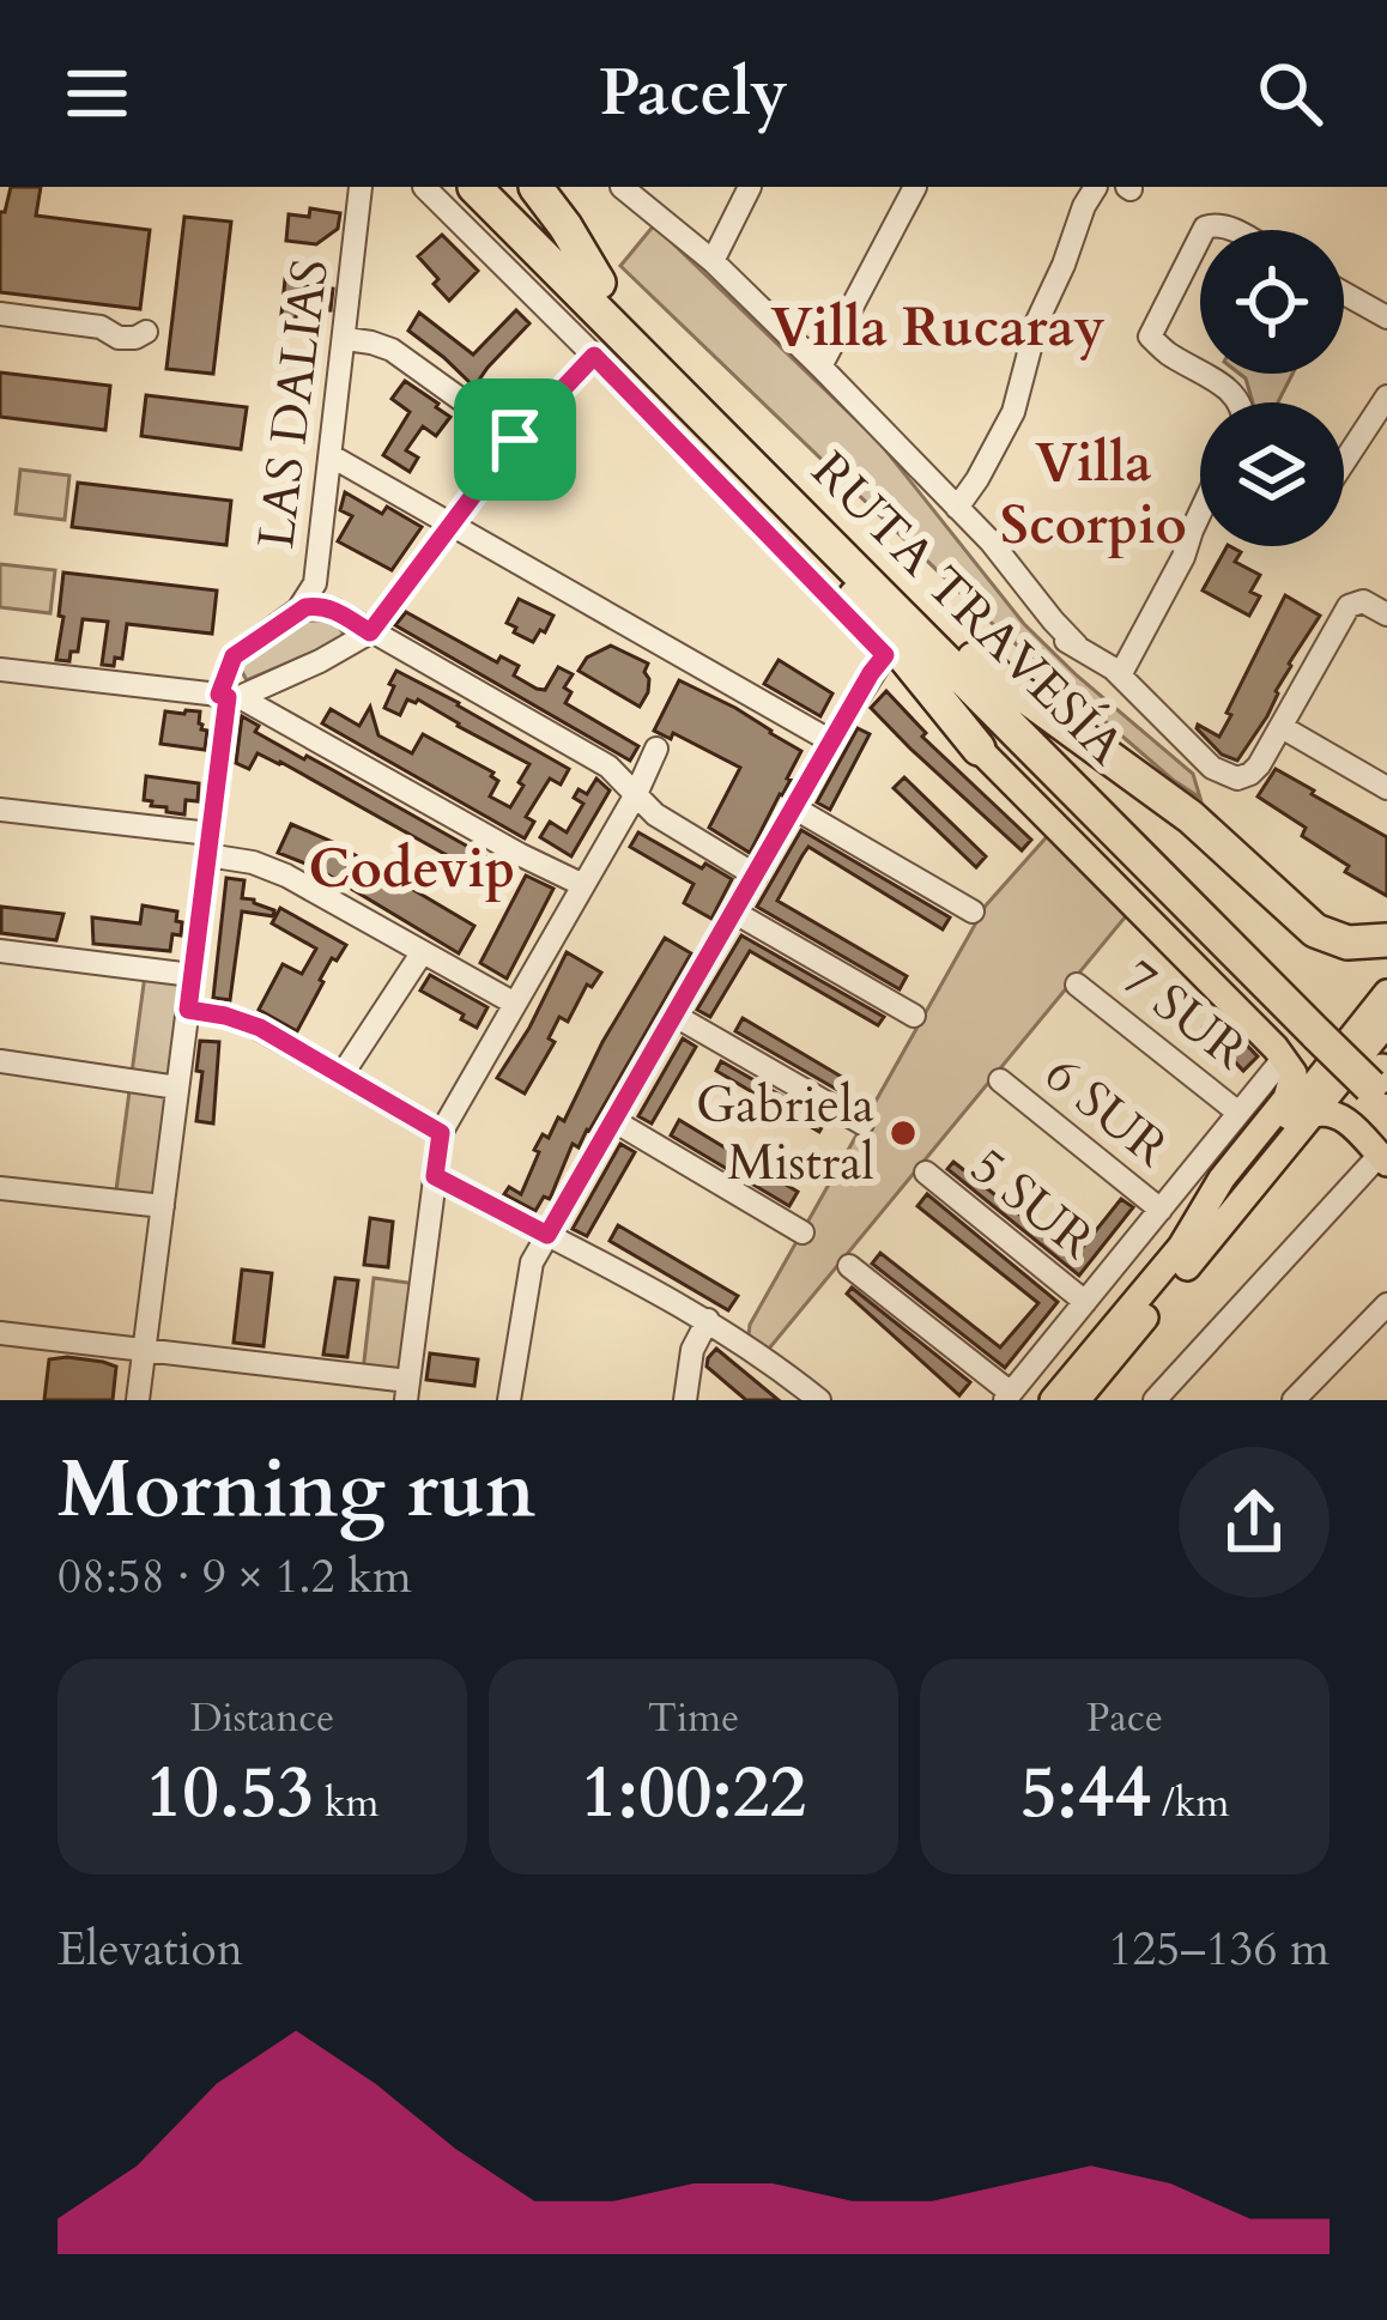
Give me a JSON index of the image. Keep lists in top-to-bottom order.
{
  "streets": {
    "highway": ["RUTA TRAVESÍA"],
    "street": [
      "LAS DALIAS",
      "7 SUR",
      "6 SUR",
      "5 SUR"
    ]
  },
  "districts": ["Villa Rucaray", "Villa Scorpio", "Codevip"],
  "places": ["Gabriela Mistral"],
  "page": {
    "header": "Pacely",
    "heading": ["Morning run", "08:58 · 9 × 1.2 km"],
    "stats": [
      ["Distance", "10.53 km"],
      ["Time", "1:00:22"],
      ["Pace", "5:44 /km"]
    ],
    "chart": ["Elevation", "125–136 m"]
  }
}
